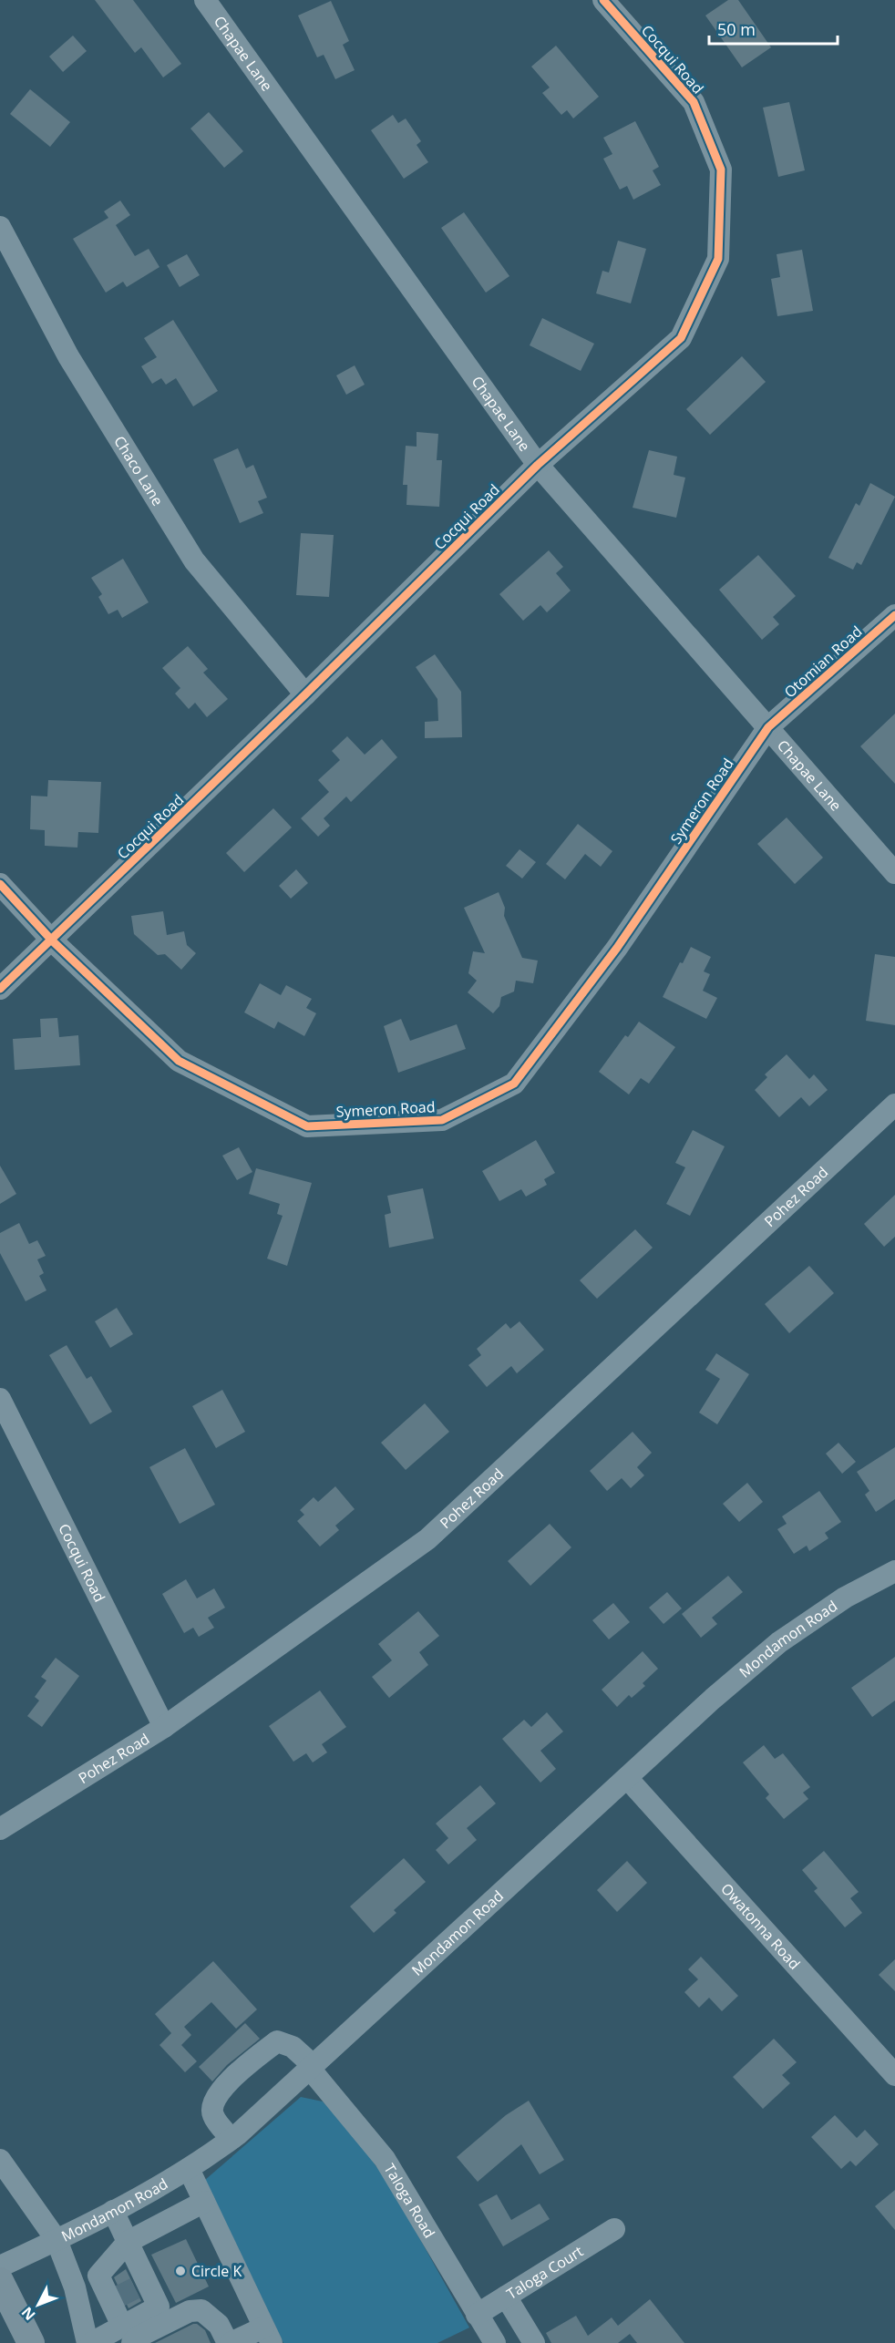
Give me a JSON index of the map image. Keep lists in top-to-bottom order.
{
  "streets": {
    "street": [
      "Chapae Lane",
      "Cocqui Road",
      "Chaco Lane",
      "Otomian Road",
      "Symeron Road",
      "Pohez Road",
      "Mondamon Road",
      "Owatonna Road",
      "Taloga Road",
      "Taloga Court"
    ]
  },
  "crossings": [
    ["Chapae Lane", "Cocqui Road"],
    ["Chapae Lane", "Otomian Road"],
    ["Chapae Lane", "Symeron Road"],
    ["Cocqui Road", "Chaco Lane"],
    ["Cocqui Road", "Symeron Road"],
    ["Cocqui Road", "Pohez Road"],
    ["Otomian Road", "Symeron Road"],
    ["Mondamon Road", "Owatonna Road"],
    ["Mondamon Road", "Taloga Road"],
    ["Taloga Road", "Taloga Court"]
  ],
  "places": ["Circle K"],
  "scale_bar": "50 m",
  "north": "bottom left"
}
